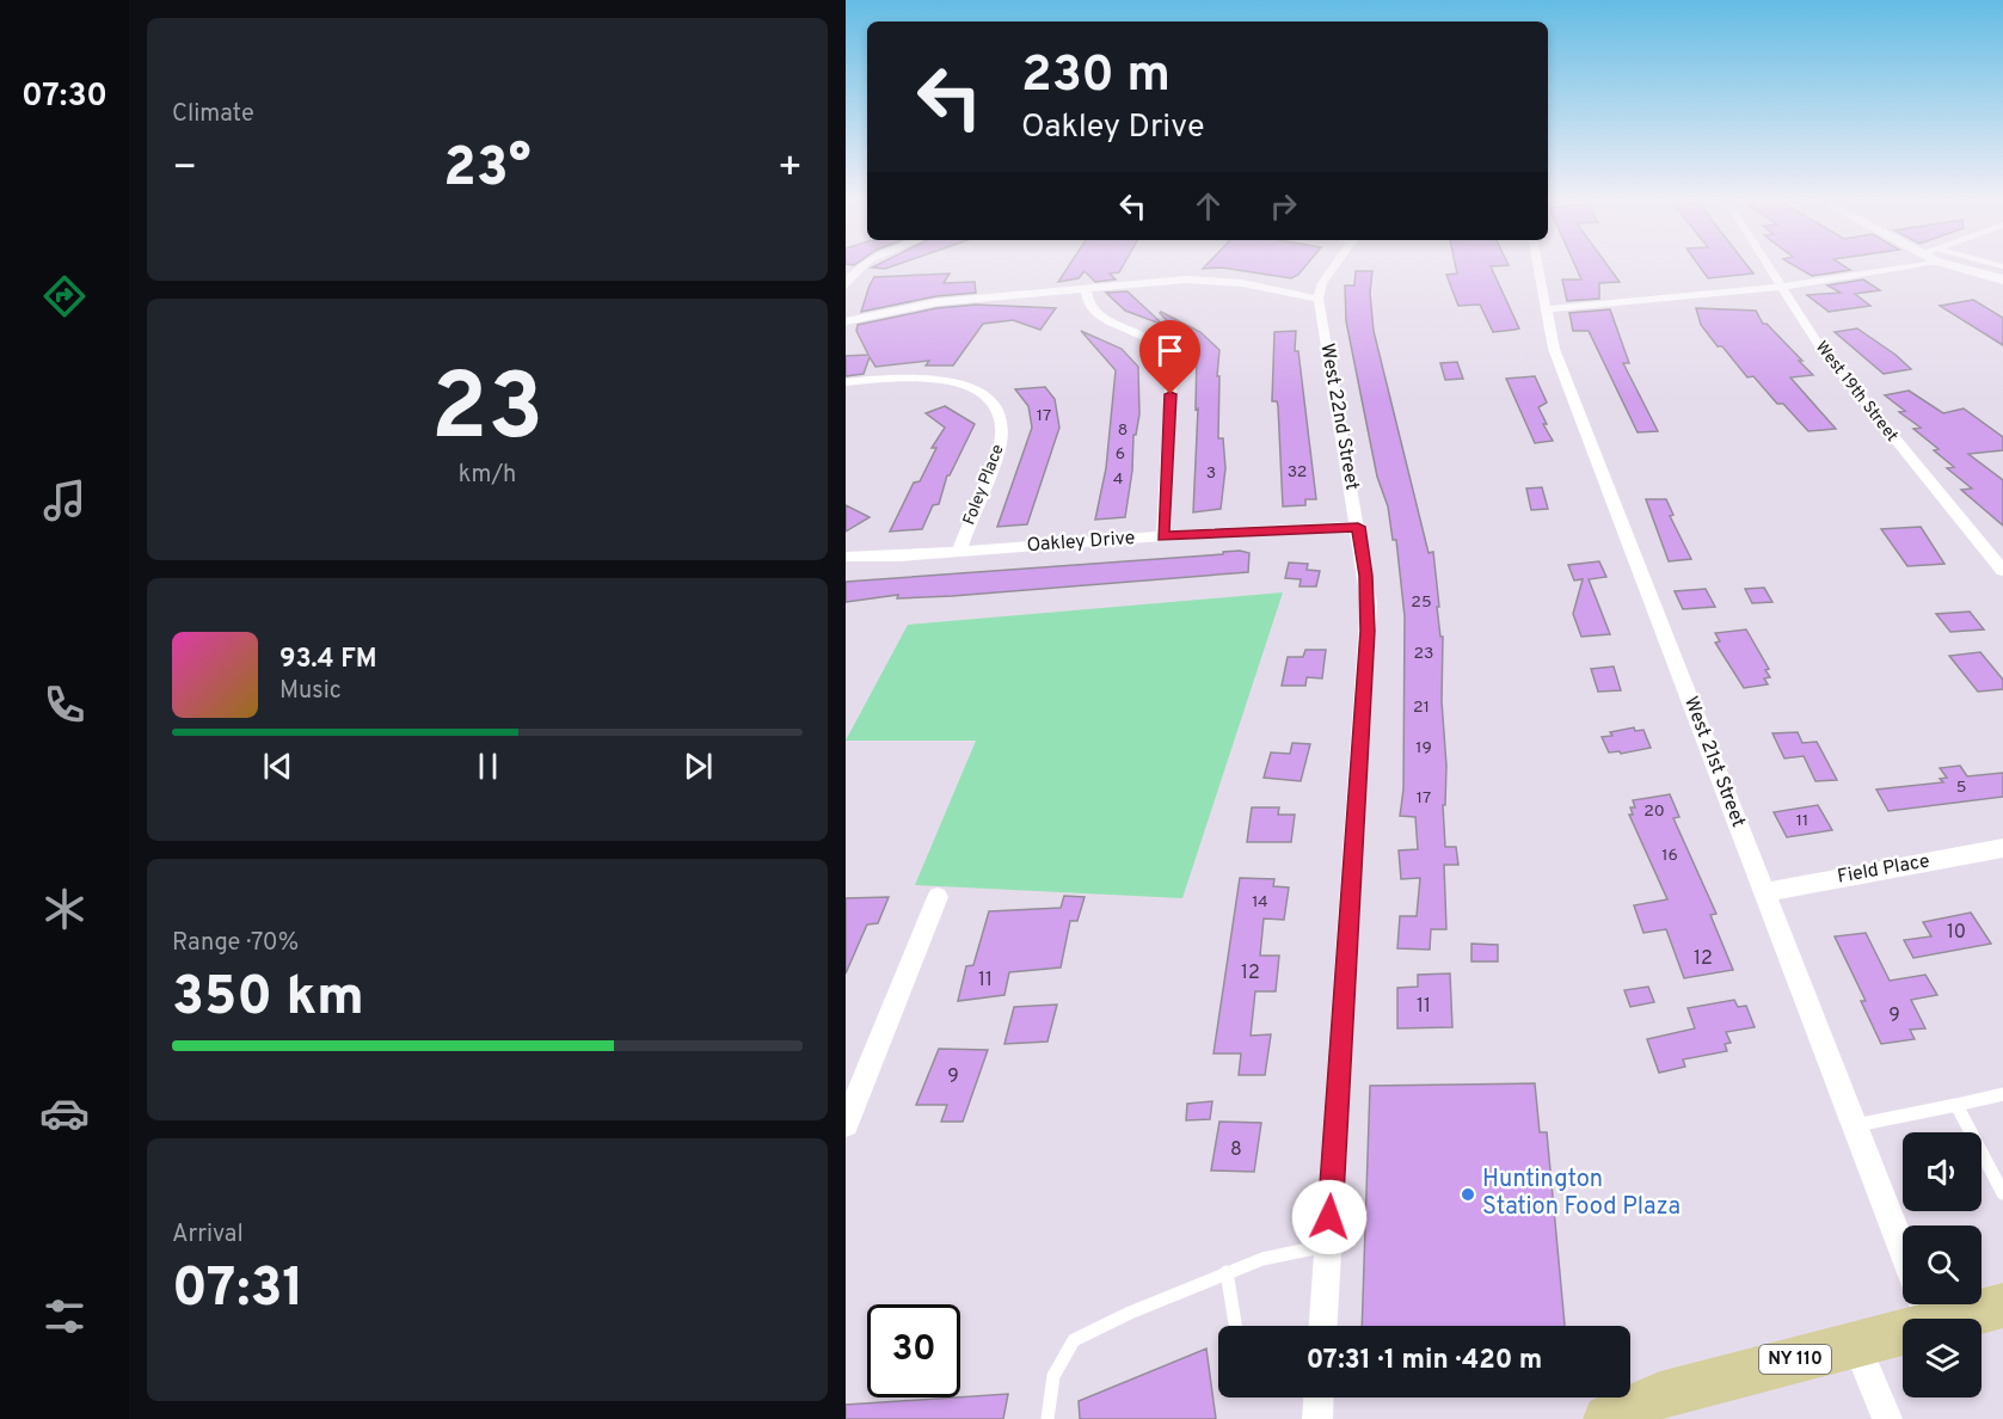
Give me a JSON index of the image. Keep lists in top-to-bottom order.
{
  "streets": {
    "main road": ["NY 110"],
    "street": [
      "West 19th Street",
      "West 22nd Street",
      "Foley Place",
      "Oakley Drive",
      "West 21st Street",
      "Field Place"
    ]
  },
  "crossings": [
    ["West 22nd Street", "Oakley Drive"],
    ["Foley Place", "Oakley Drive"],
    ["West 21st Street", "Field Place"]
  ],
  "places": ["Huntington Station Food Plaza"],
  "house_numbers": [
    "17",
    "8",
    "6",
    "32",
    "3",
    "4",
    "25",
    "23",
    "21",
    "19",
    "5",
    "17",
    "20",
    "11",
    "16",
    "14",
    "10",
    "12",
    "12",
    "11",
    "11",
    "9",
    "9",
    "8"
  ],
  "page": {
    "tabs": "07:30",
    "tile": [
      "Climate",
      ["23", "km/h"],
      ["Range · 70%", "350 km"],
      ["Arrival", "07:31"]
    ],
    "turn": ["230 m", "Oakley Drive"],
    "heat": ["−", "23°", "+"],
    "song": ["93.4 FM", "Music"],
    "limit": "30",
    "trip": "07:31 · 1 min · 420 m"
  }
}
